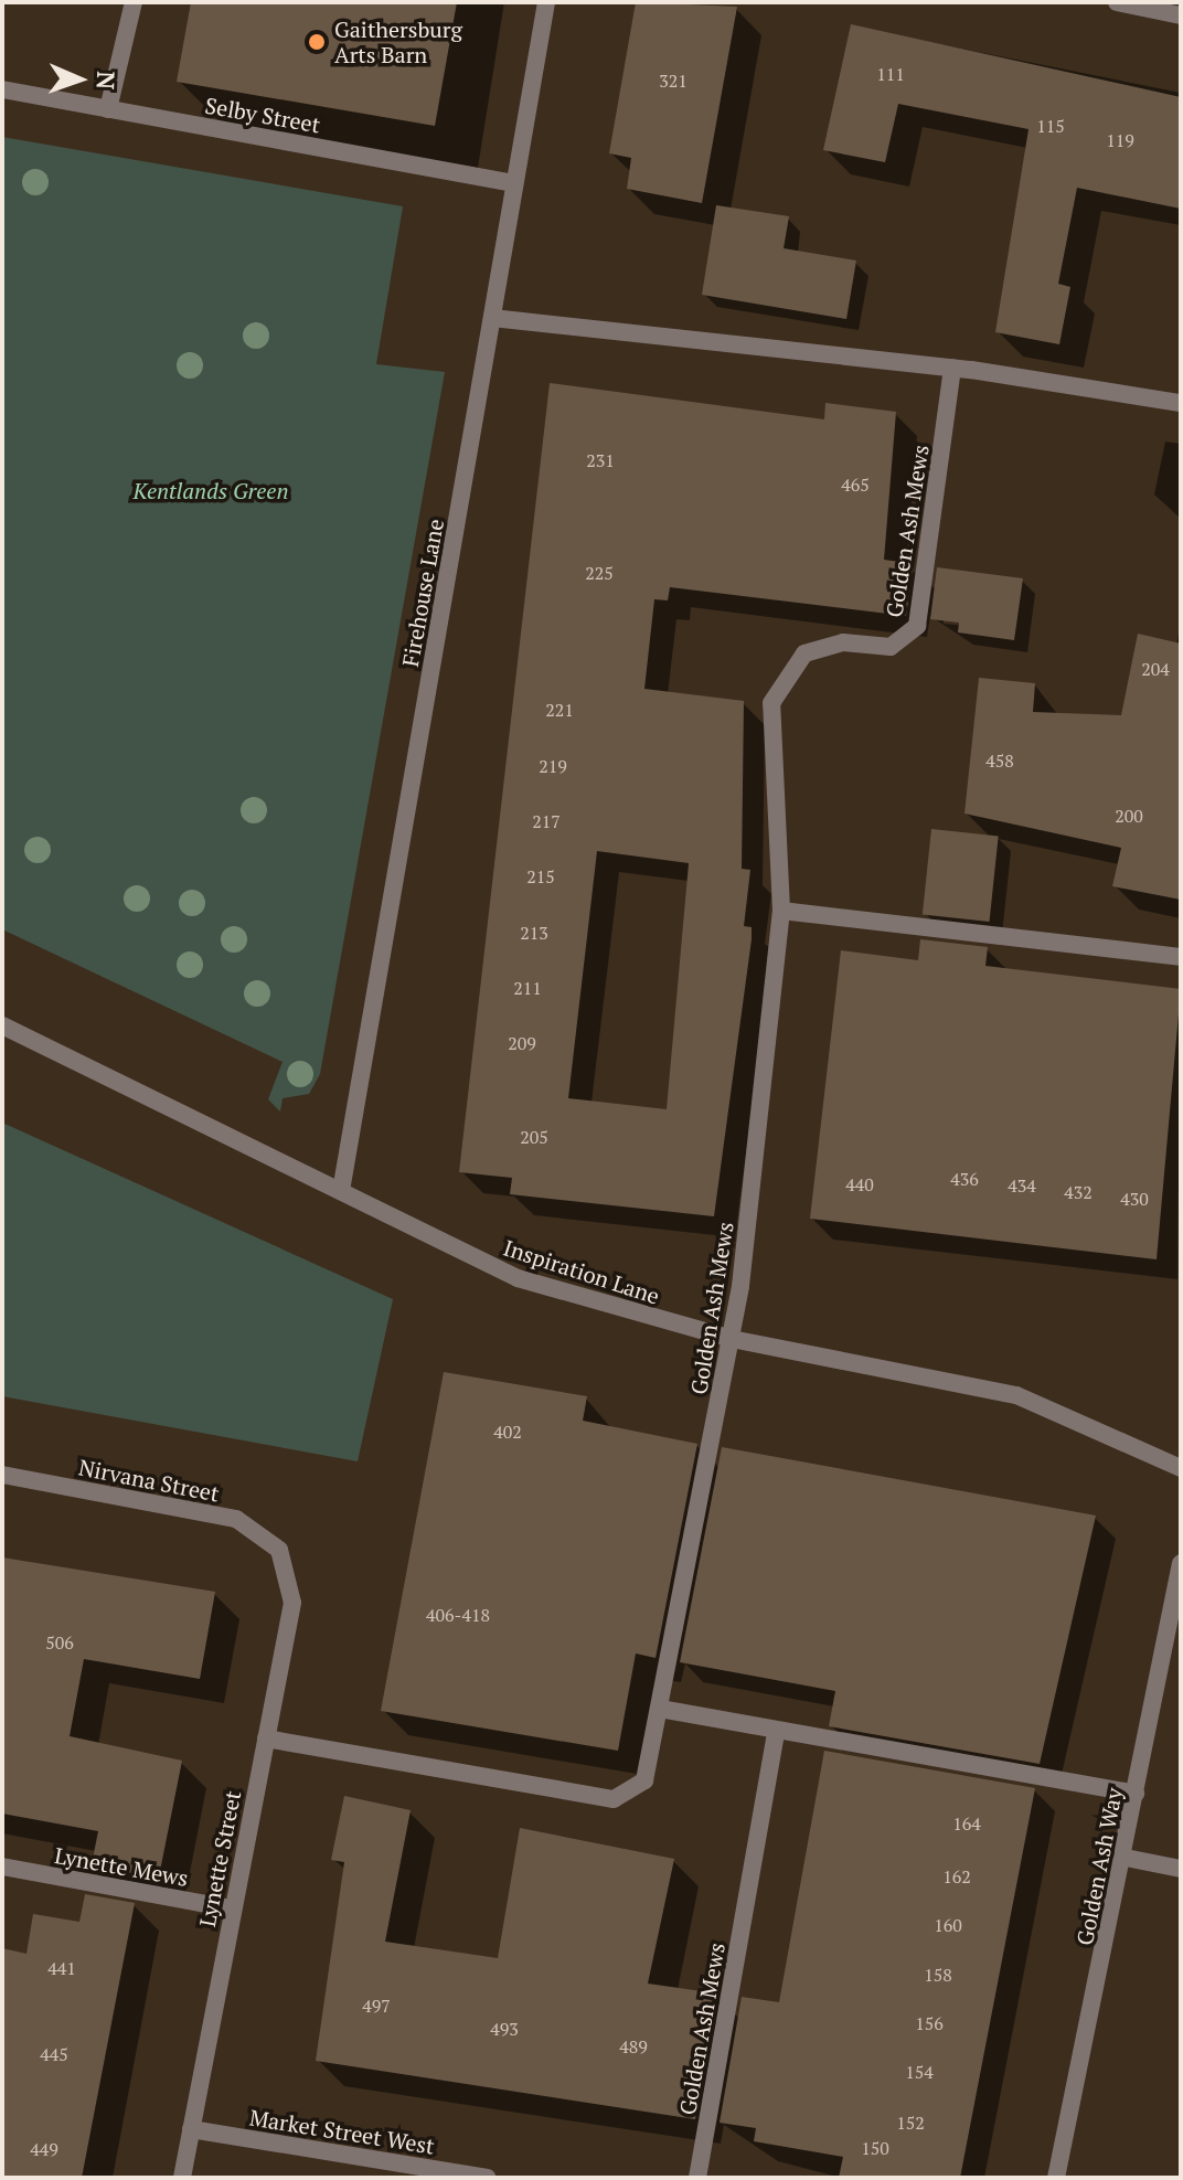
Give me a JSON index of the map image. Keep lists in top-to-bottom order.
{
  "streets": {
    "street": [
      "Selby Street",
      "Golden Ash Mews",
      "Firehouse Lane",
      "Inspiration Lane",
      "Nirvana Street",
      "Lynette Street",
      "Lynette Mews",
      "Golden Ash Way",
      "Market Street West"
    ]
  },
  "crossings": [
    ["Selby Street", "Firehouse Lane"],
    ["Golden Ash Mews", "Inspiration Lane"],
    ["Golden Ash Mews", "Lynette Street"],
    ["Firehouse Lane", "Inspiration Lane"],
    ["Nirvana Street", "Lynette Street"],
    ["Lynette Street", "Lynette Mews"],
    ["Lynette Street", "Market Street West"]
  ],
  "parks": ["Kentlands Green"],
  "places": ["Gaithersburg Arts Barn"],
  "house_numbers": [
    "111",
    "321",
    "115",
    "119",
    "231",
    "465",
    "225",
    "204",
    "221",
    "458",
    "219",
    "200",
    "217",
    "215",
    "213",
    "211",
    "209",
    "205",
    "436",
    "440",
    "434",
    "432",
    "430",
    "402",
    "406-418",
    "506",
    "164",
    "162",
    "160",
    "441",
    "158",
    "497",
    "156",
    "493",
    "489",
    "445",
    "154",
    "152",
    "150",
    "449"
  ],
  "north": "right"
}
